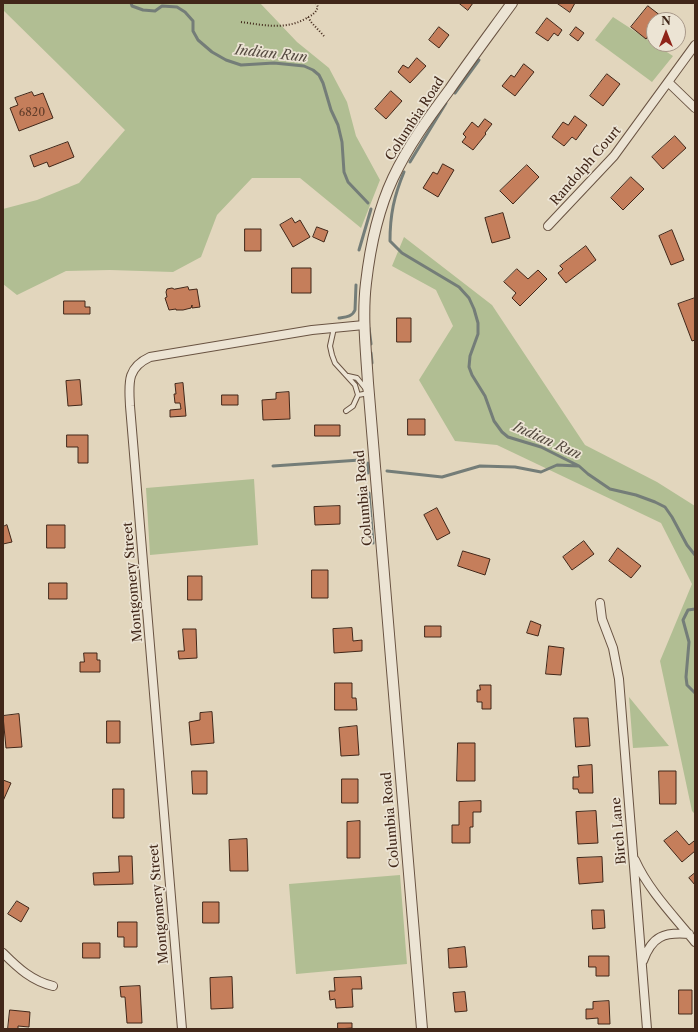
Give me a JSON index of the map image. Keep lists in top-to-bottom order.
{
  "streets": {
    "street": [
      "Columbia Road",
      "Randolph Court",
      "Montgomery Street",
      "Birch Lane"
    ]
  },
  "crossings": [
    ["Columbia Road", "Montgomery Street"]
  ],
  "water": ["Indian Run"],
  "house_numbers": ["6820"],
  "north": "top"
}
